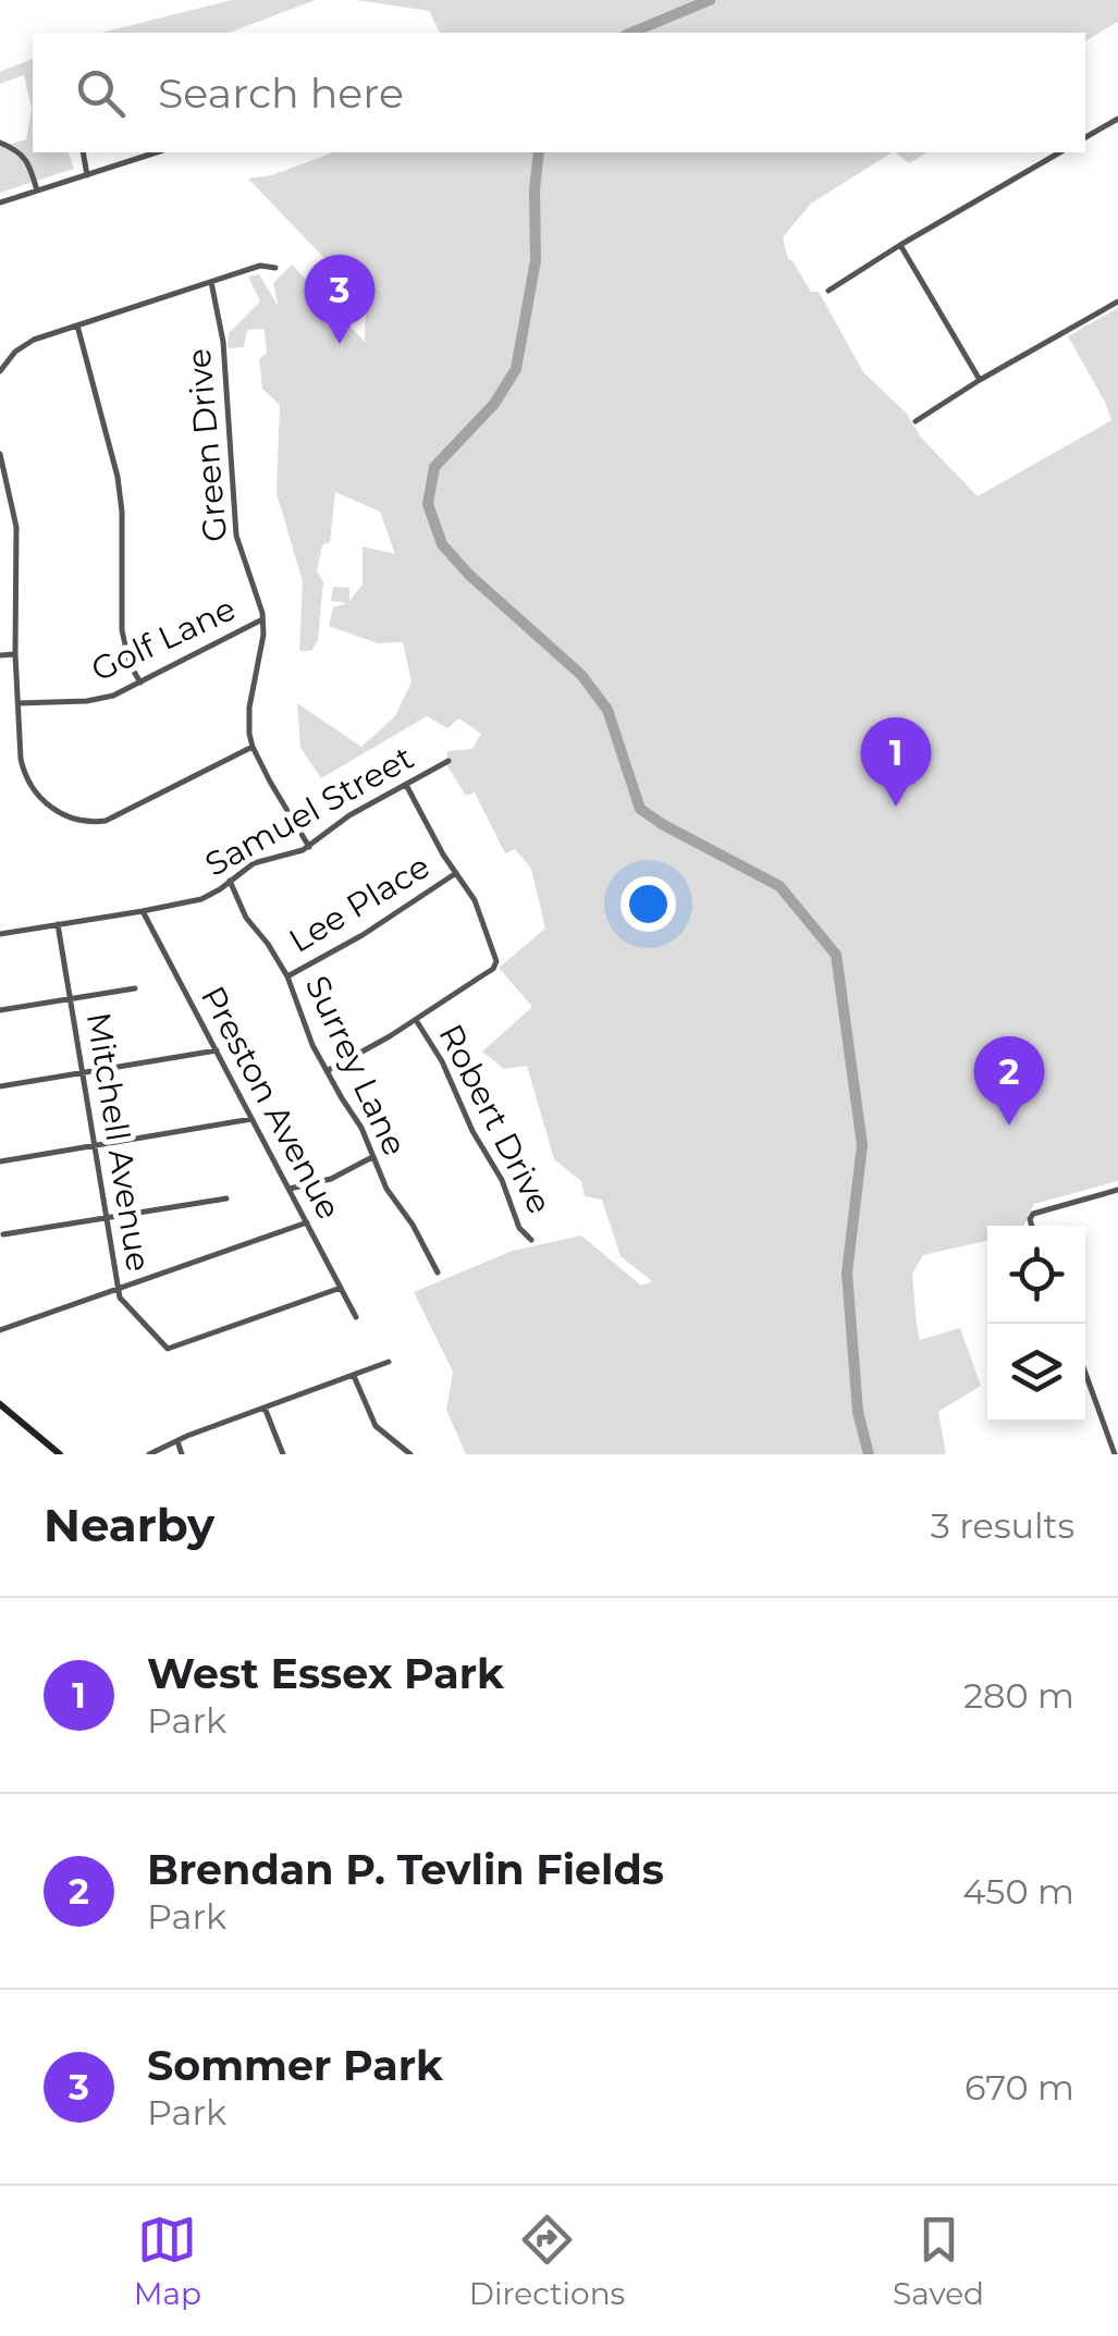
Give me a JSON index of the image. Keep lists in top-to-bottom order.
{
  "streets": {
    "street": [
      "Green Drive",
      "Golf Lane",
      "Samuel Street",
      "Lee Place",
      "Surrey Lane",
      "Preston Avenue",
      "Robert Drive",
      "Mitchell Avenue"
    ]
  },
  "crossings": [
    ["Green Drive", "Golf Lane"],
    ["Green Drive", "Samuel Street"],
    ["Samuel Street", "Surrey Lane"],
    ["Samuel Street", "Preston Avenue"],
    ["Samuel Street", "Mitchell Avenue"],
    ["Lee Place", "Surrey Lane"],
    ["Preston Avenue", "Mitchell Avenue"]
  ],
  "page": {
    "search": "Search here",
    "pins": ["3", "1", "2"],
    "heading": ["Nearby", "3 results"],
    "list": [
      {
        "mark": "1",
        "name": "West Essex Park",
        "note": "Park",
        "value": "280 m"
      },
      {
        "mark": "2",
        "name": "Brendan P. Tevlin Fields",
        "note": "Park",
        "value": "450 m"
      },
      {
        "mark": "3",
        "name": "Sommer Park",
        "note": "Park",
        "value": "670 m"
      }
    ],
    "nav": ["Map", "Directions", "Saved"]
  }
}
